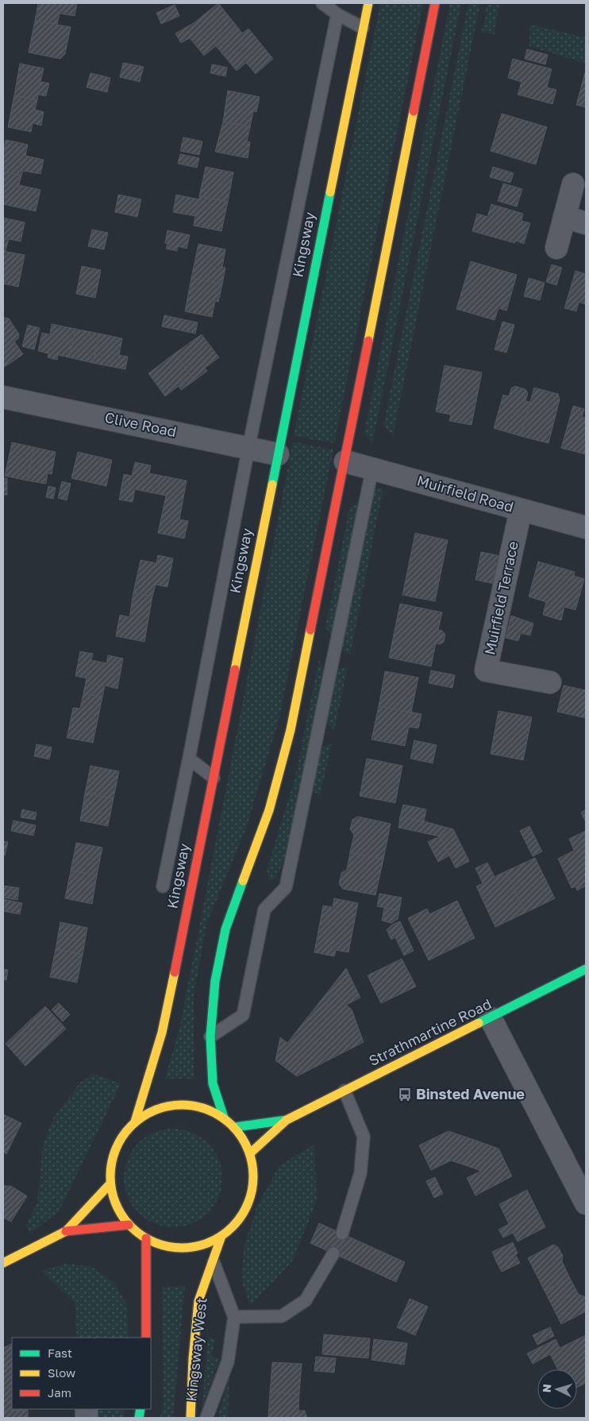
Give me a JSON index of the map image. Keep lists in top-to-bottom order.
{
  "streets": {
    "main road": ["Kingsway", "Strathmartine Road", "Kingsway West"],
    "street": ["Clive Road", "Muirfield Road", "Muirfield Terrace"]
  },
  "crossings": [
    ["Kingsway", "Clive Road"],
    ["Muirfield Road", "Muirfield Terrace"]
  ],
  "places": {
    "bus stop": ["Binsted Avenue"]
  },
  "legend": ["Fast", "Slow", "Jam"],
  "north": "left"
}
